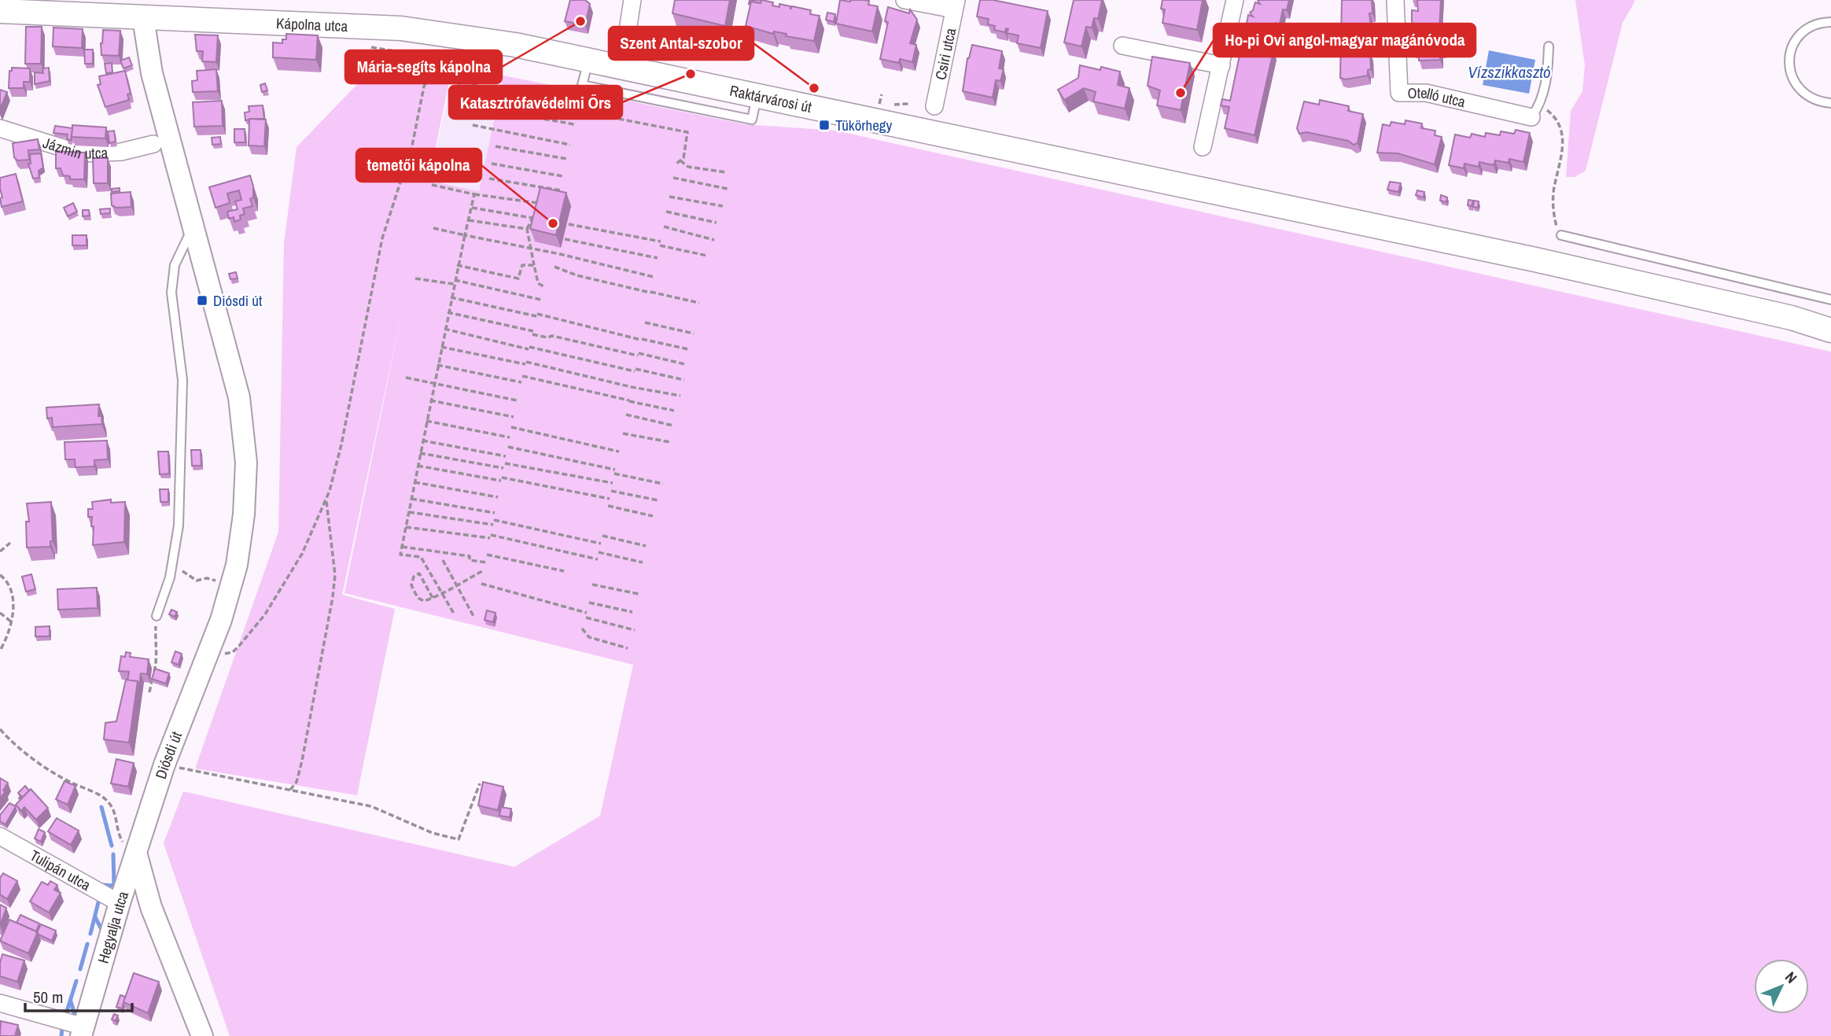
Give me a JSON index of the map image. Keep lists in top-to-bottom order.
{
  "streets": {
    "main road": ["Kápolna utca", "Raktárvárosi út"],
    "street": [
      "Csiri utca",
      "Otelló utca",
      "Jázmin utca",
      "Diósdi út",
      "Tulipán utca",
      "Hegyalja utca"
    ]
  },
  "crossings": [
    ["Kápolna utca", "Raktárvárosi út"],
    ["Kápolna utca", "Diósdi út"],
    ["Diósdi út", "Hegyalja utca"],
    ["Tulipán utca", "Hegyalja utca"]
  ],
  "water": ["Vízszikkasztó"],
  "places": {
    "other": [
      "Mária-segíts kápolna",
      "Katasztrófavédelmi Őrs",
      "Szent Antal-szobor",
      "Ho-pi Ovi angol-magyar magánóvoda",
      "temetői kápolna"
    ],
    "transit": ["Tükörhegy", "Diósdi út"]
  },
  "scale_bar": "50 m",
  "north": "top right"
}
